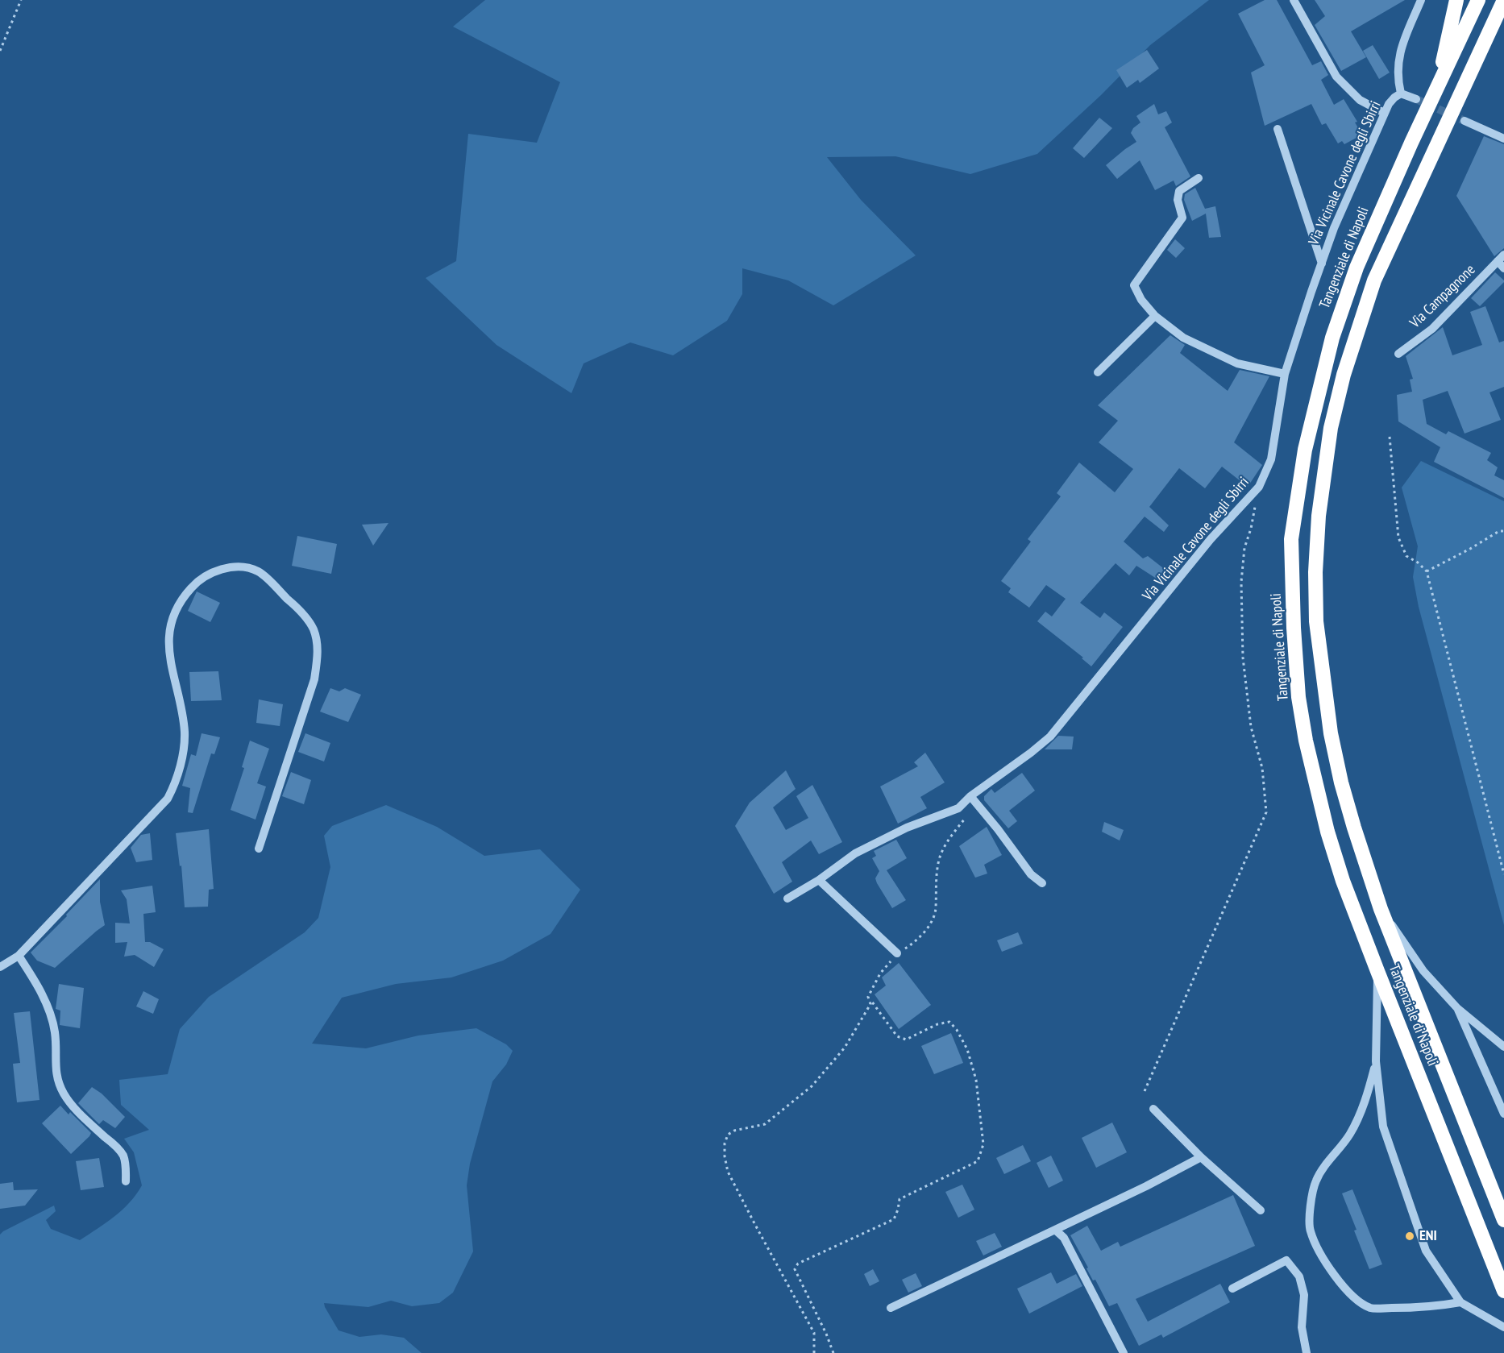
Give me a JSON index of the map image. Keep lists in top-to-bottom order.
{
  "streets": {
    "highway": ["Tangenziale di Napoli"],
    "street": ["Via Vicinale Cavone degli Sbirri", "Via Campagnone"]
  },
  "places": ["ENI"]
}
